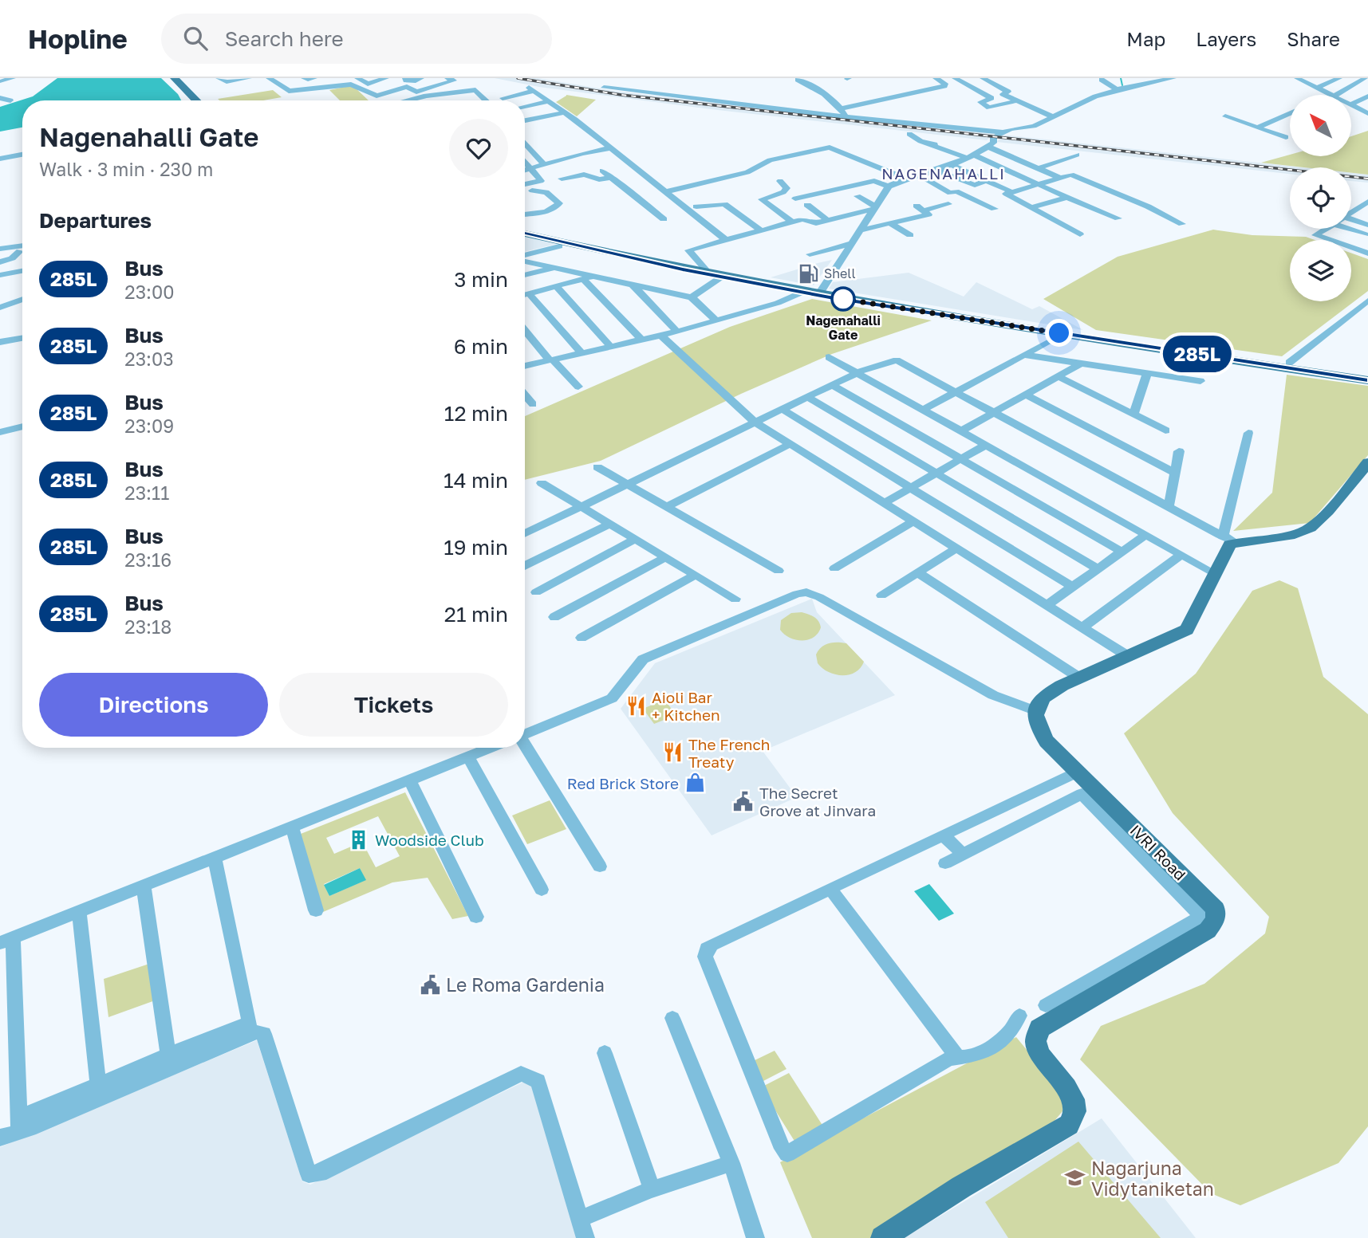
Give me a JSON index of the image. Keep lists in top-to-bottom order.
{
  "streets": {
    "main road": ["IVRI Road"]
  },
  "districts": ["NAGENAHALLI"],
  "places": {
    "fuel station": ["Shell"],
    "other": ["Nagenahalli Gate"],
    "restaurant": ["Aioli Bar + Kitchen", "The French Treaty"],
    "shop": ["Red Brick Store"],
    "public building": ["The Secret Grove at Jinvara", "Le Roma Gardenia"],
    "building": ["Woodside Club"],
    "school or university": ["Nagarjuna Vidytaniketan"]
  },
  "lines": ["bus line 285L"],
  "north": "top left",
  "page": {
    "header": "Hopline",
    "search": "Search here",
    "nav": ["Map", "Layers", "Share"],
    "on_map": "285L",
    "heading": [
      ["Nagenahalli Gate", "Walk · 3 min · 230 m"],
      "Departures"
    ],
    "list": [
      {
        "mark": "285L",
        "name": "Bus",
        "note": "23:00",
        "value": "3 min"
      },
      {
        "mark": "285L",
        "name": "Bus",
        "note": "23:03",
        "value": "6 min"
      },
      {
        "mark": "285L",
        "name": "Bus",
        "note": "23:09",
        "value": "12 min"
      },
      {
        "mark": "285L",
        "name": "Bus",
        "note": "23:11",
        "value": "14 min"
      },
      {
        "mark": "285L",
        "name": "Bus",
        "note": "23:16",
        "value": "19 min"
      },
      {
        "mark": "285L",
        "name": "Bus",
        "note": "23:18",
        "value": "21 min"
      }
    ],
    "buttons": ["Directions", "Tickets"]
  }
}
